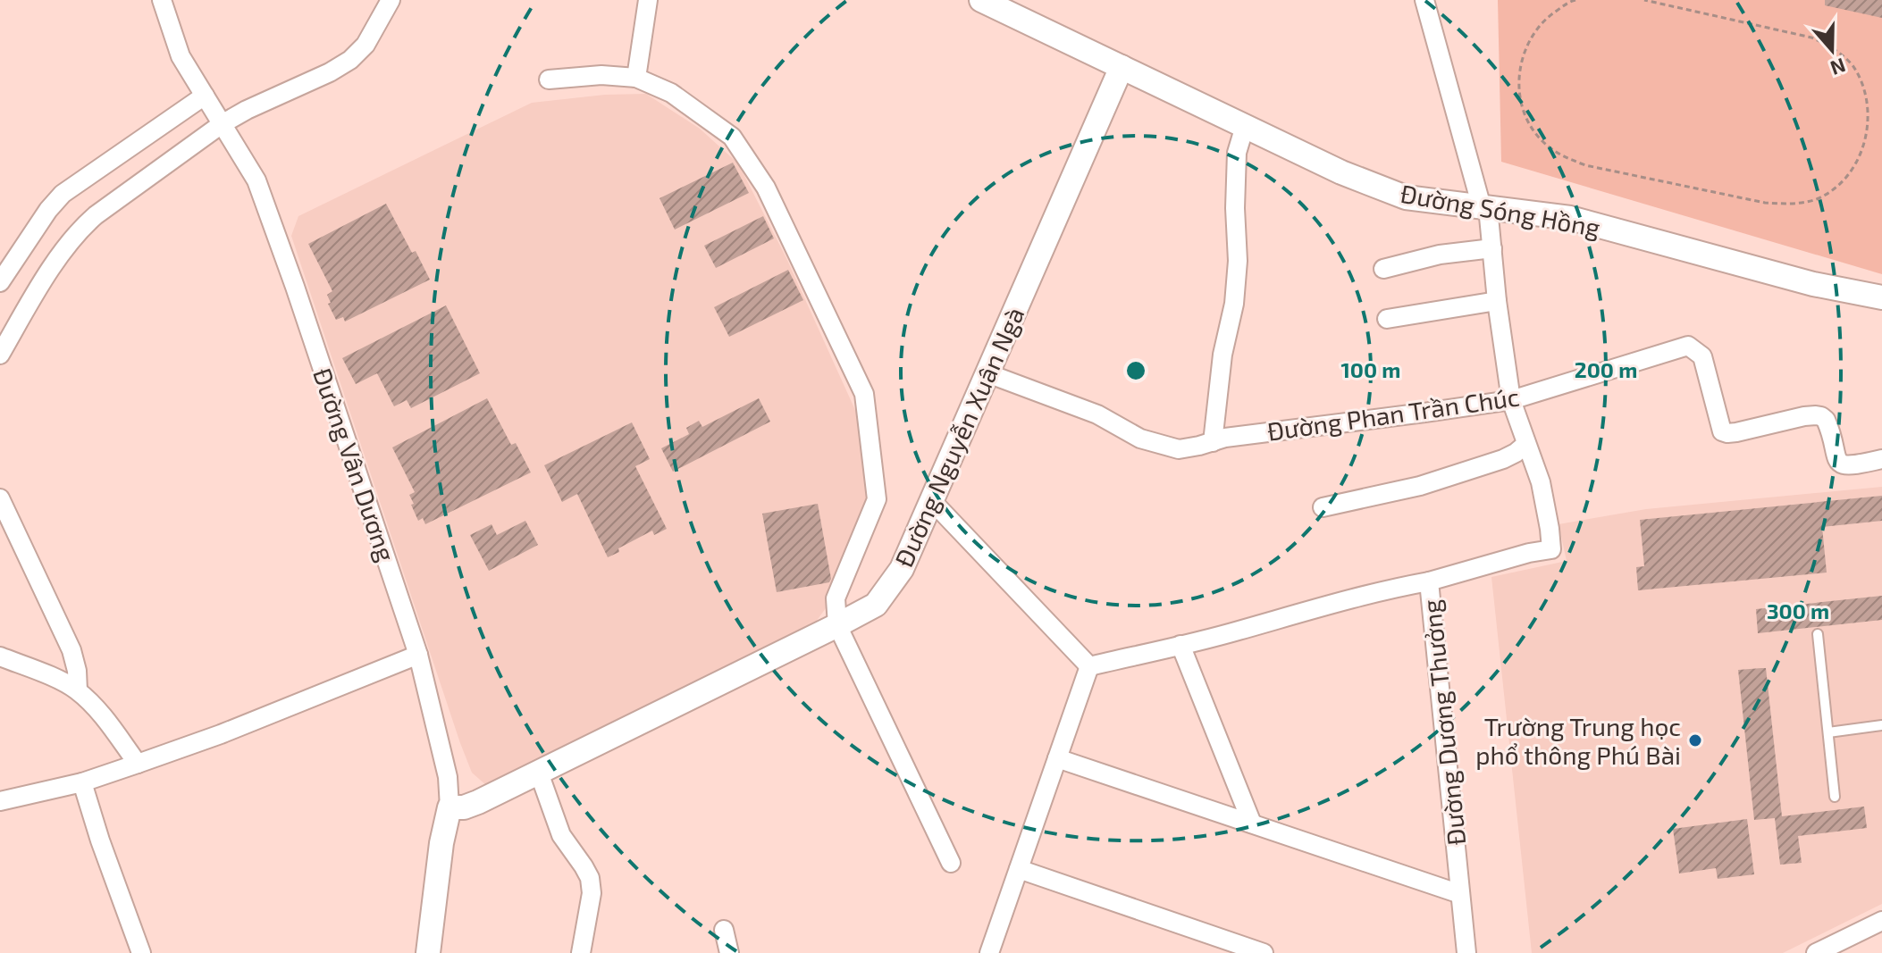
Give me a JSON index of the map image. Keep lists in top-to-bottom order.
{
  "streets": {
    "street": [
      "Đường Sóng Hồng",
      "Đường Phan Trần Chúc",
      "Đường Nguyễn Xuân Ngà",
      "Đường Vân Dương",
      "Đường Dương Thưởng"
    ]
  },
  "crossings": [
    ["Đường Sóng Hồng", "Đường Nguyễn Xuân Ngà"],
    ["Đường Sóng Hồng", "Đường Dương Thưởng"],
    ["Đường Phan Trần Chúc", "Đường Nguyễn Xuân Ngà"],
    ["Đường Phan Trần Chúc", "Đường Dương Thưởng"],
    ["Đường Nguyễn Xuân Ngà", "Đường Vân Dương"]
  ],
  "places": ["Trường Trung học phổ thông Phú Bài"],
  "north": "bottom",
  "rings": ["100 m", "200 m", "300 m"]
}
